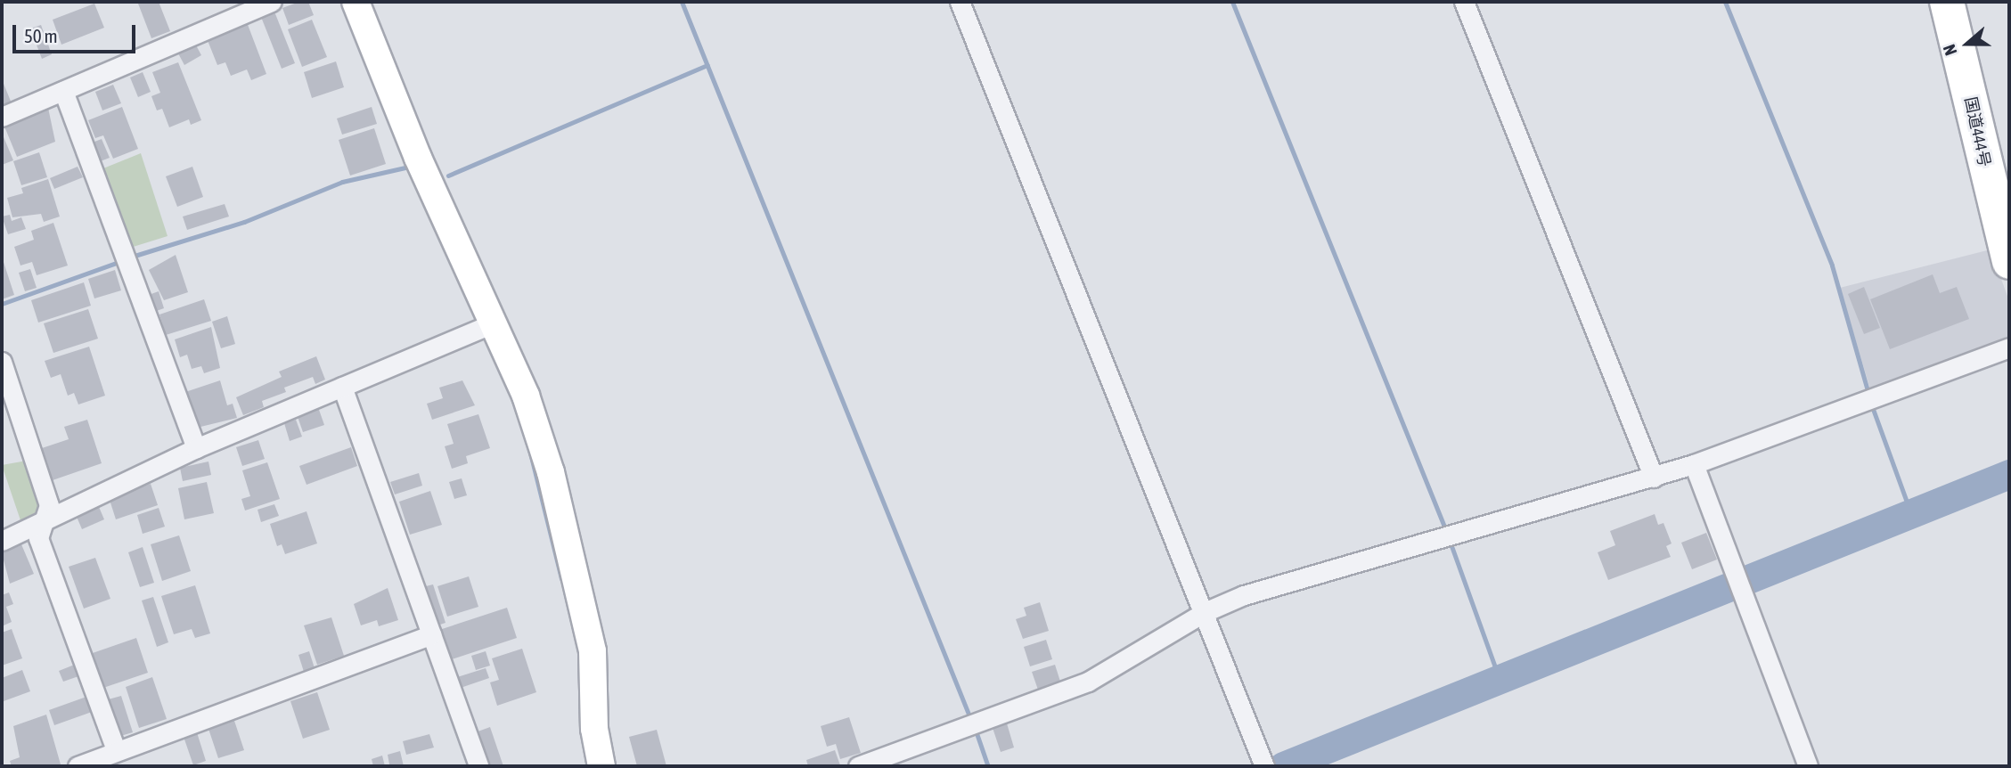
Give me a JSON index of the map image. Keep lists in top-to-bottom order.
{
  "streets": {
    "highway": ["国道444号"]
  },
  "scale_bar": "50 m",
  "north": "left"
}
